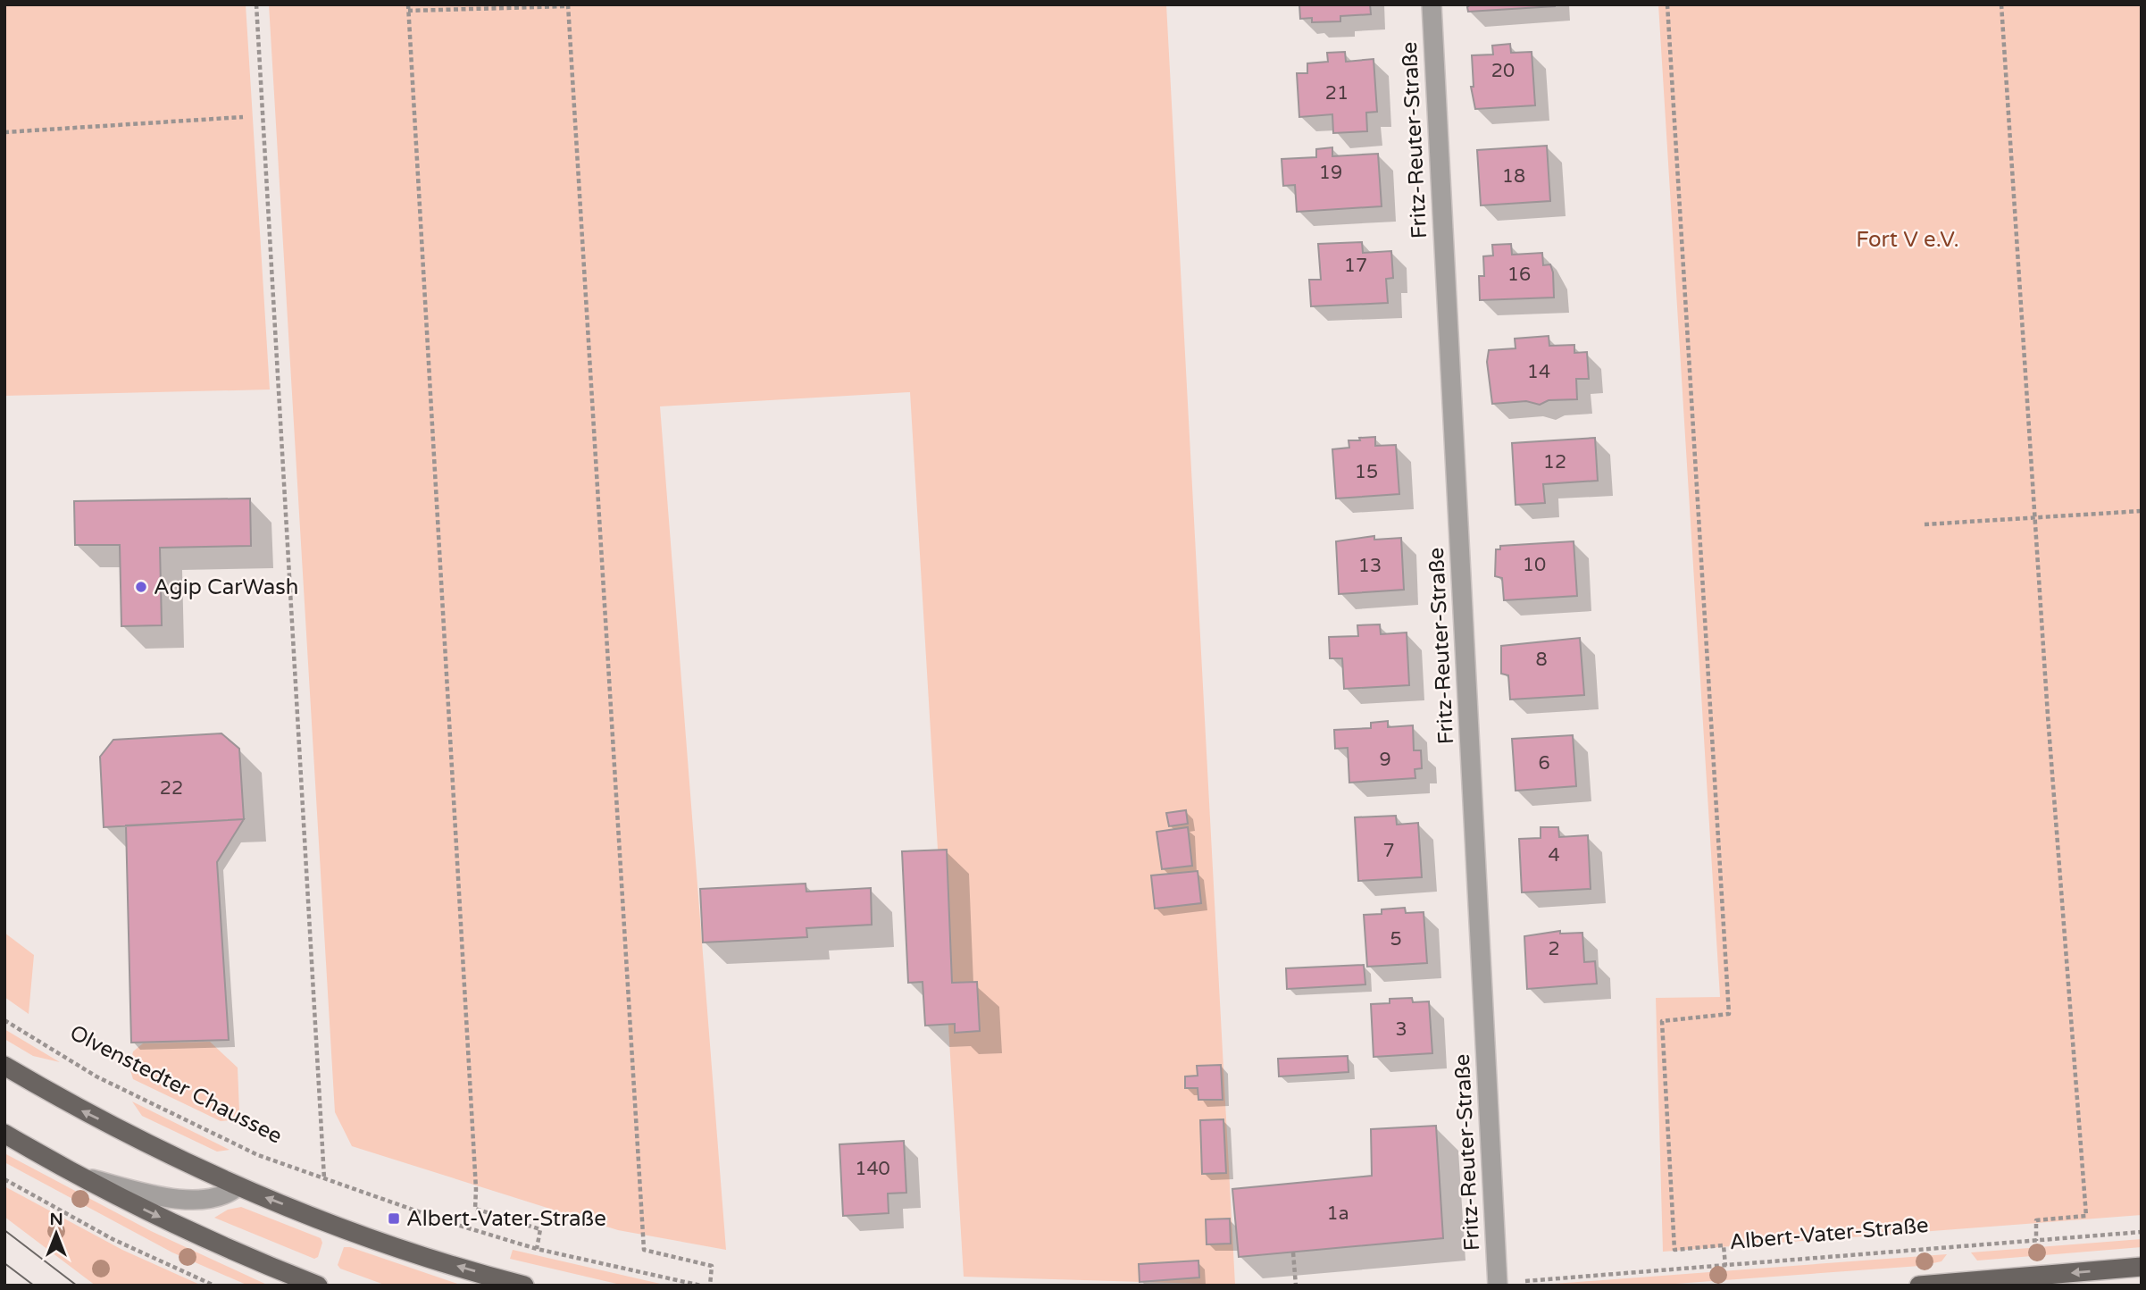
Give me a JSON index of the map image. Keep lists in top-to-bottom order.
{
  "streets": {
    "street": ["Fritz-Reuter-Straße"],
    "path": ["Olvenstedter Chaussee", "Albert-Vater-Straße"]
  },
  "parks": ["Fort V e.V."],
  "places": {
    "other": ["Agip CarWash"],
    "transit": ["Albert-Vater-Straße"]
  },
  "house_numbers": [
    "20",
    "21",
    "19",
    "18",
    "17",
    "16",
    "14",
    "12",
    "15",
    "10",
    "13",
    "8",
    "9",
    "6",
    "22",
    "7",
    "4",
    "5",
    "2",
    "3",
    "140",
    "1a"
  ],
  "north": "top"
}
